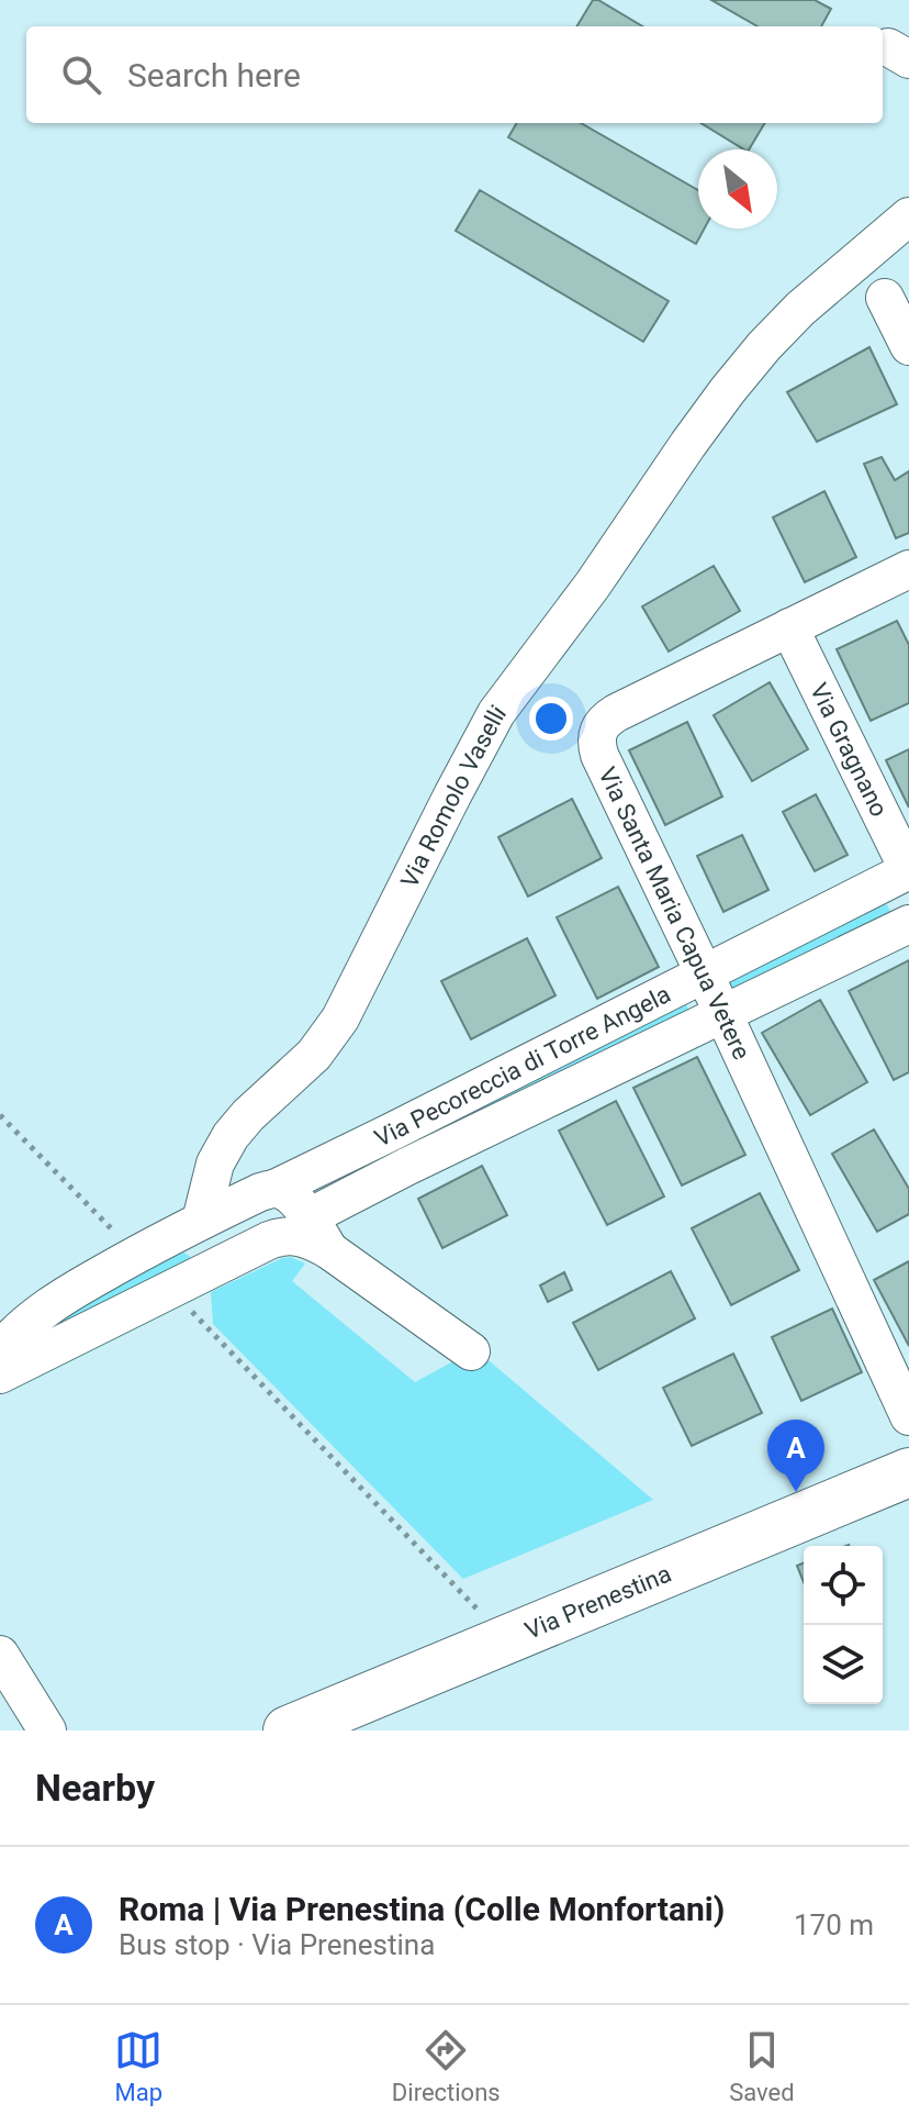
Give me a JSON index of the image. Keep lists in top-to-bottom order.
{
  "streets": {
    "main road": ["Via Prenestina"],
    "street": [
      "Via Gragnano",
      "Via Romolo Vaselli",
      "Via Santa Maria Capua Vetere",
      "Via Pecoreccia di Torre Angela"
    ]
  },
  "crossings": [
    ["Via Gragnano", "Via Santa Maria Capua Vetere"],
    ["Via Gragnano", "Via Pecoreccia di Torre Angela"],
    ["Via Romolo Vaselli", "Via Pecoreccia di Torre Angela"],
    ["Via Santa Maria Capua Vetere", "Via Pecoreccia di Torre Angela"]
  ],
  "north": "bottom right",
  "page": {
    "search": "Search here",
    "pins": "A",
    "heading": "Nearby",
    "list": [
      {
        "mark": "A",
        "name": "Roma | Via Prenestina (Colle Monfortani)",
        "note": "Bus stop · Via Prenestina",
        "value": "170 m"
      }
    ],
    "nav": ["Map", "Directions", "Saved"]
  }
}
